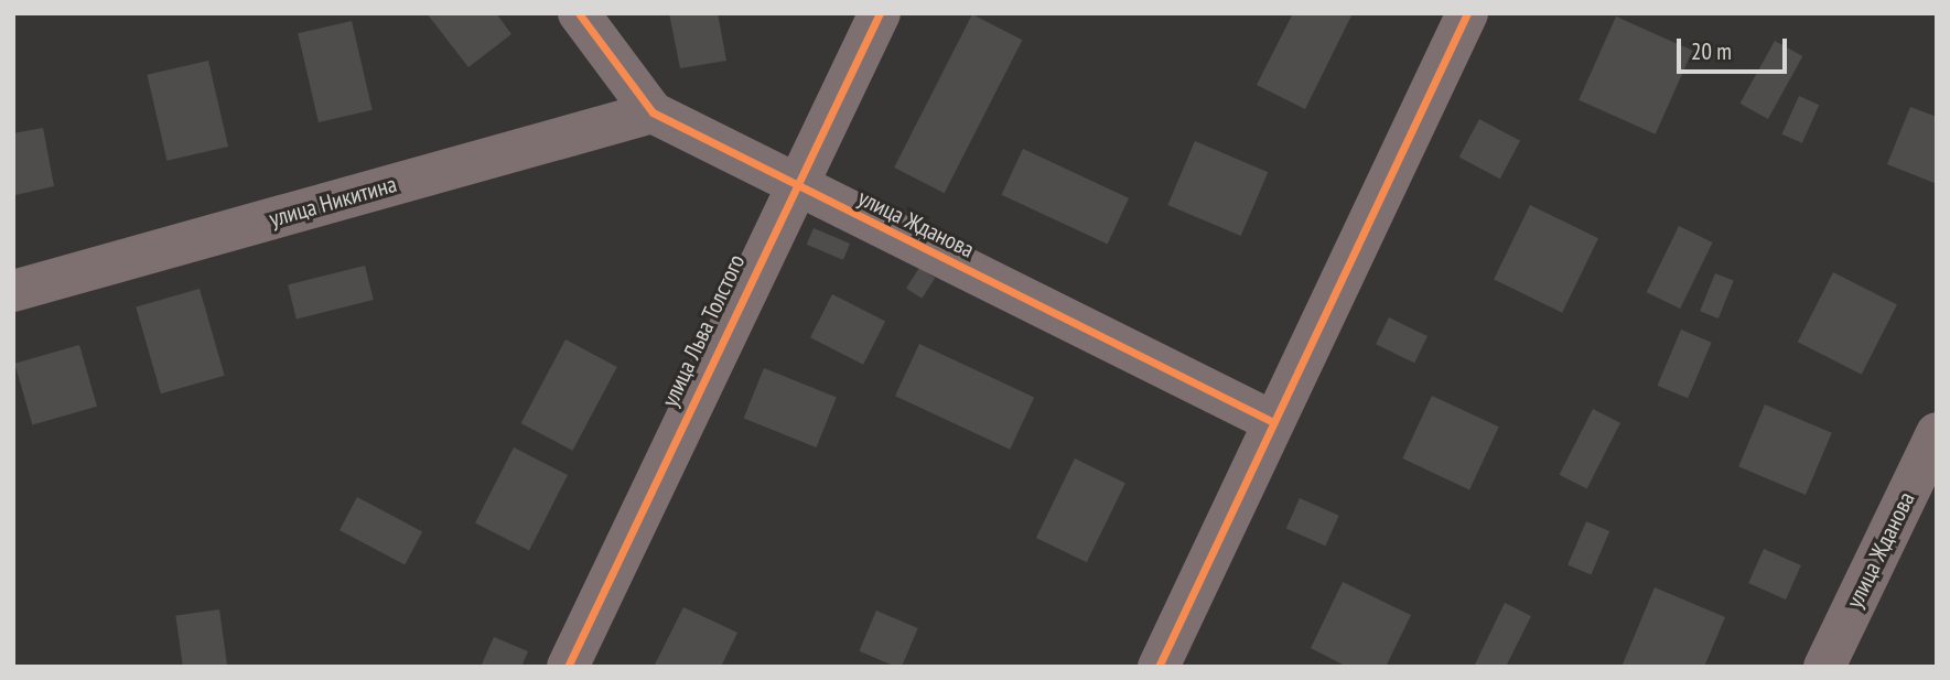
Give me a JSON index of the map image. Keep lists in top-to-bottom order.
{
  "streets": {
    "street": ["улица Никитина", "улица Жданова", "улица Льва Толстого"]
  },
  "crossings": [
    ["улица Никитина", "улица Жданова"],
    ["улица Жданова", "улица Льва Толстого"]
  ],
  "scale_bar": "20 m"
}
